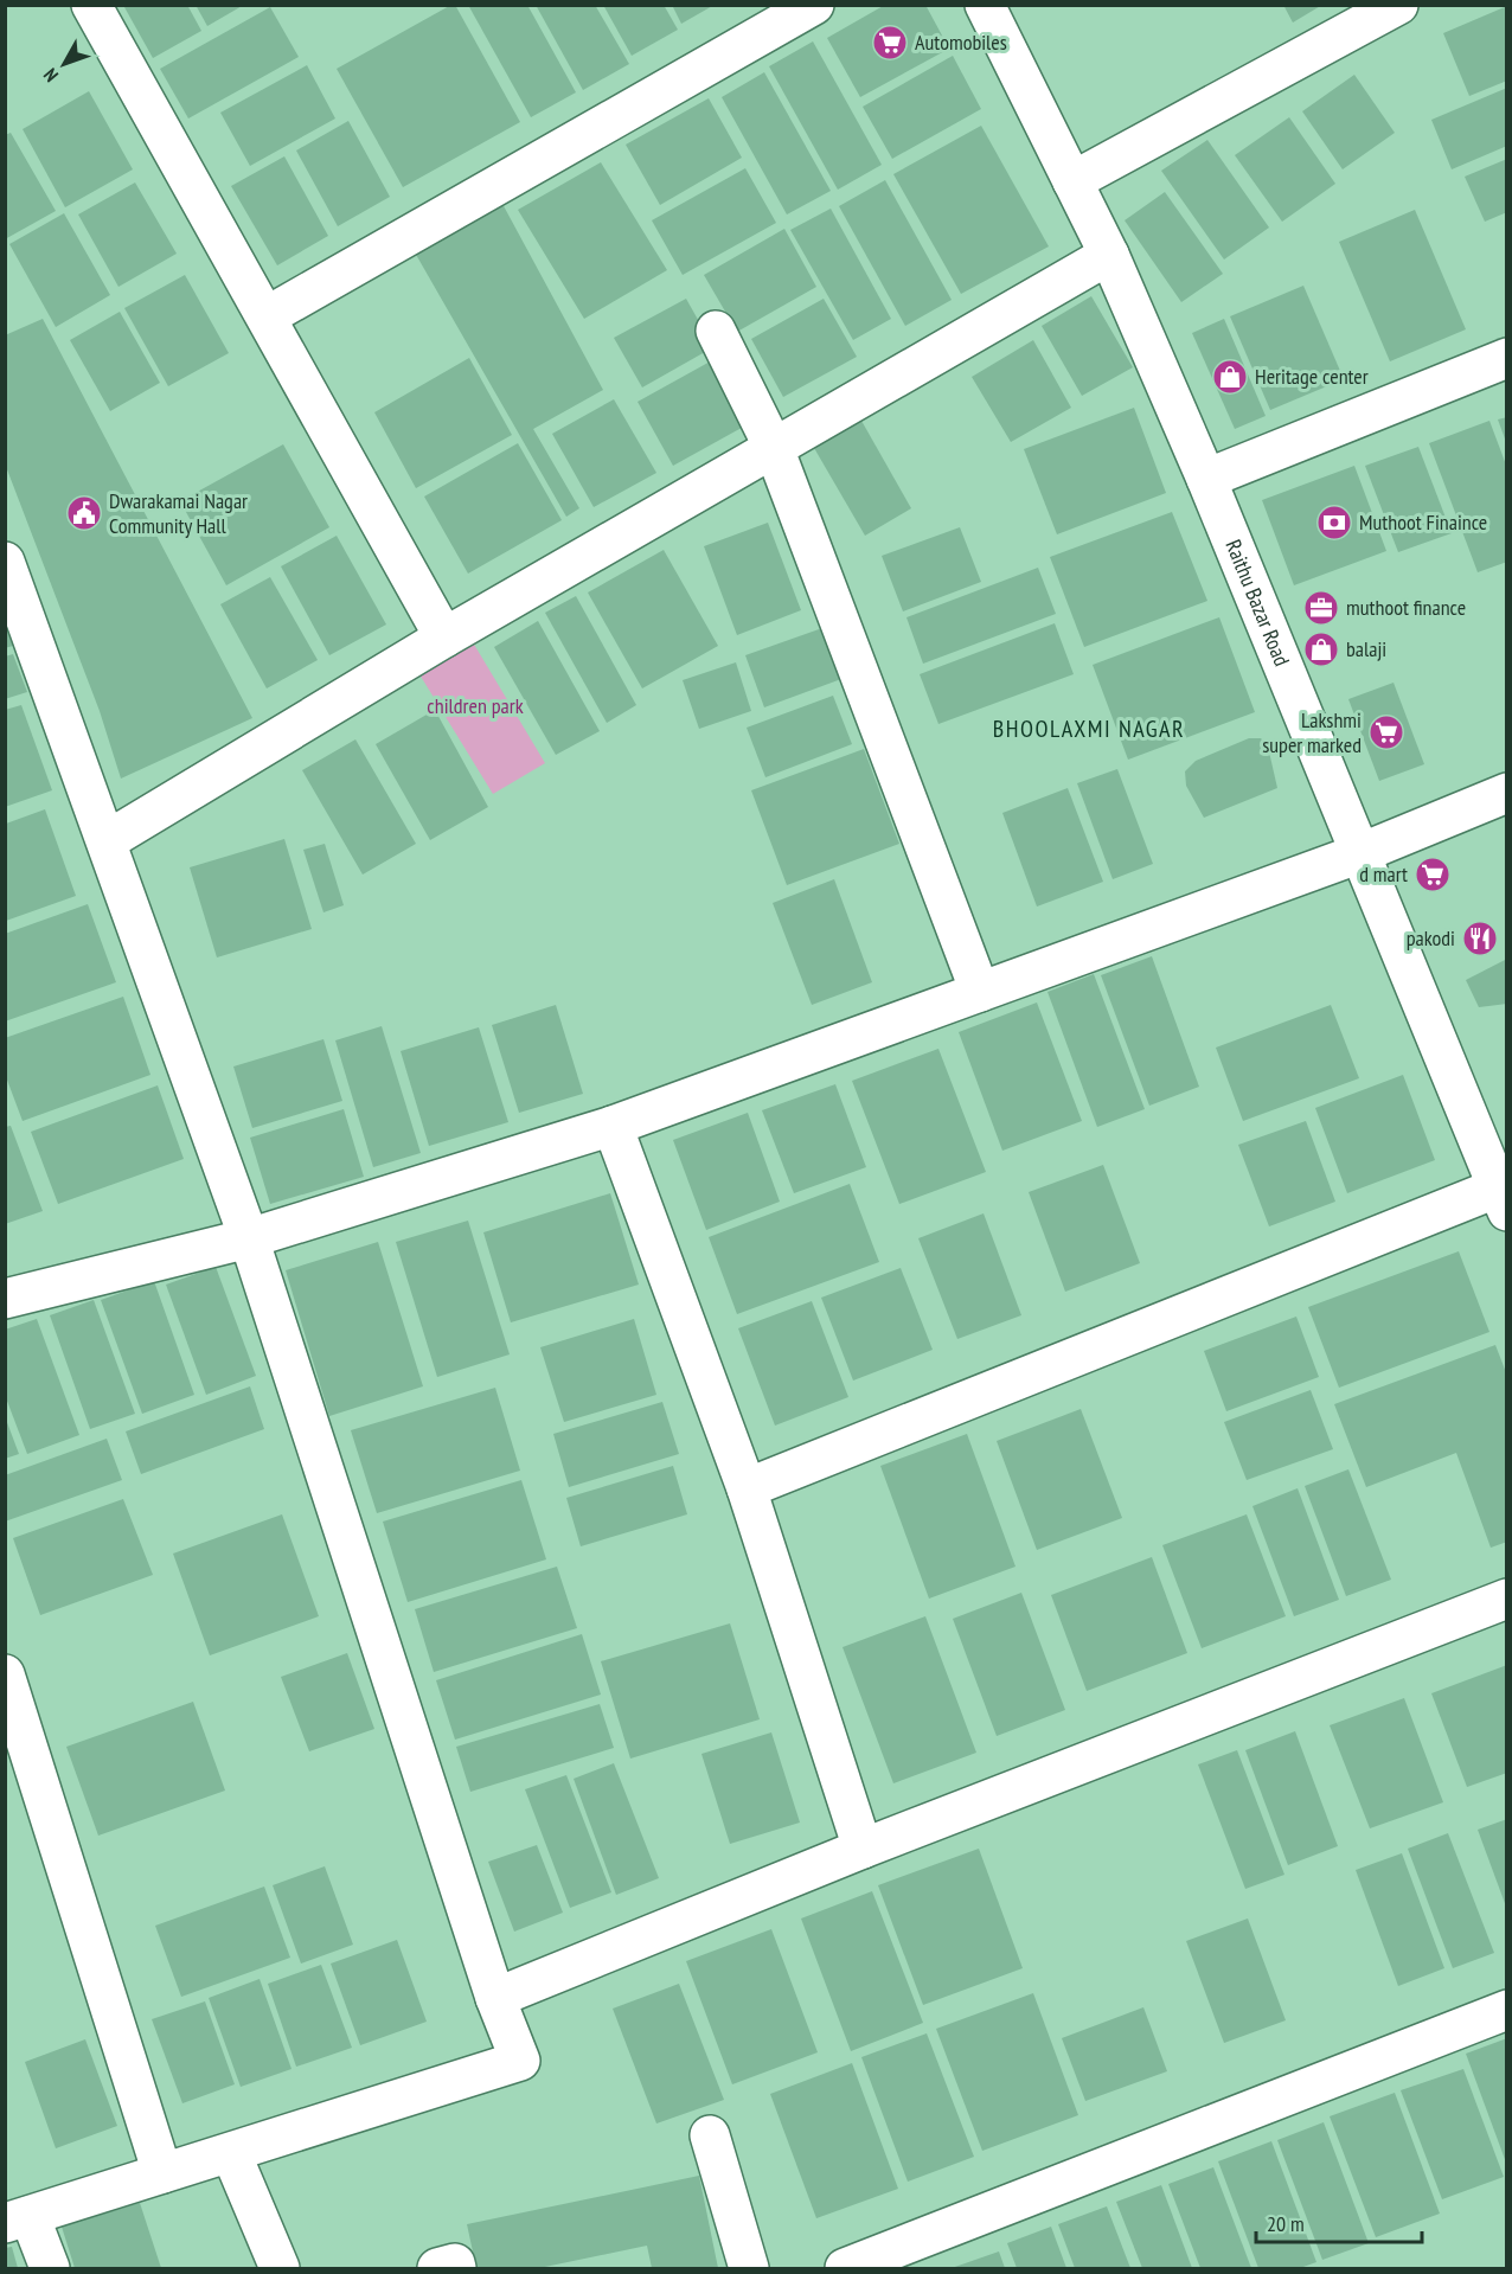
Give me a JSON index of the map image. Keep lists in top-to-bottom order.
{
  "streets": {
    "street": ["Raithu Bazar Road"]
  },
  "districts": ["BHOOLAXMI NAGAR"],
  "parks": ["children park"],
  "places": {
    "supermarket": ["Automobiles", "Lakshmi super marked", "d mart"],
    "shop": ["Heritage center", "balaji"],
    "public building": ["Dwarakamai Nagar Community Hall"],
    "bank": ["Muthoot Finaince"],
    "office": ["muthoot finance"],
    "restaurant": ["pakodi"]
  },
  "scale_bar": "20 m",
  "north": "bottom left"
}
